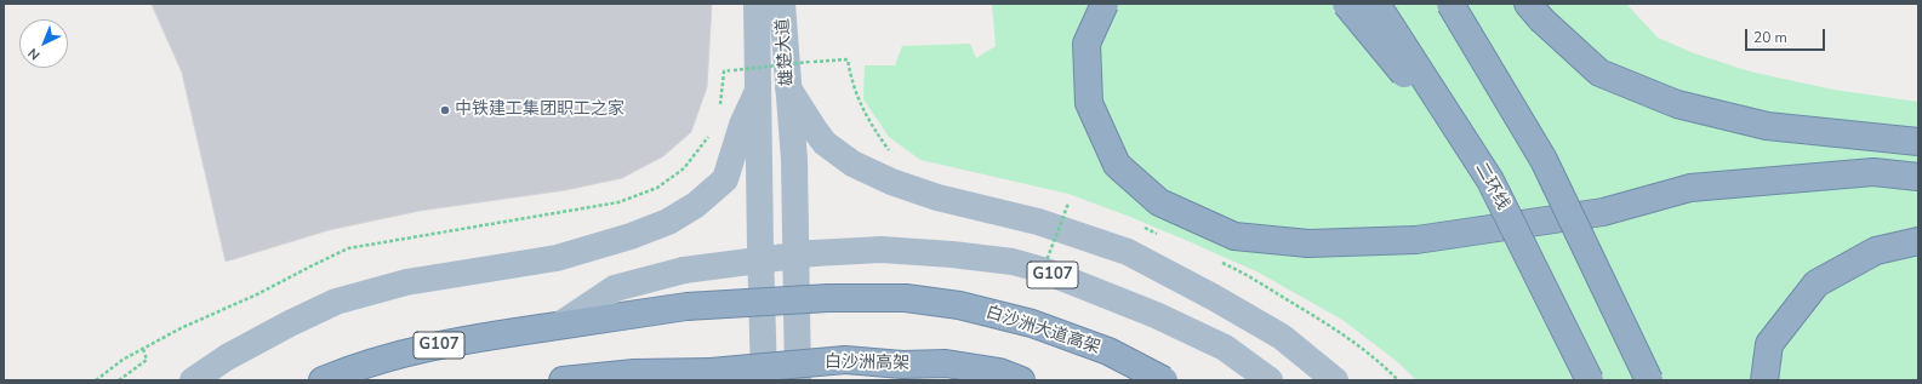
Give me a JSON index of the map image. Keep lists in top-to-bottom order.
{
  "streets": {
    "highway": [
      "二环线",
      "G107",
      "白沙洲大道高架",
      "白沙洲高架"
    ],
    "main road": ["雄楚大道"]
  },
  "crossings": [
    ["G107", "白沙洲大道高架"]
  ],
  "places": ["中铁建工集团职工之家"],
  "scale_bar": "20 m",
  "north": "bottom left"
}
